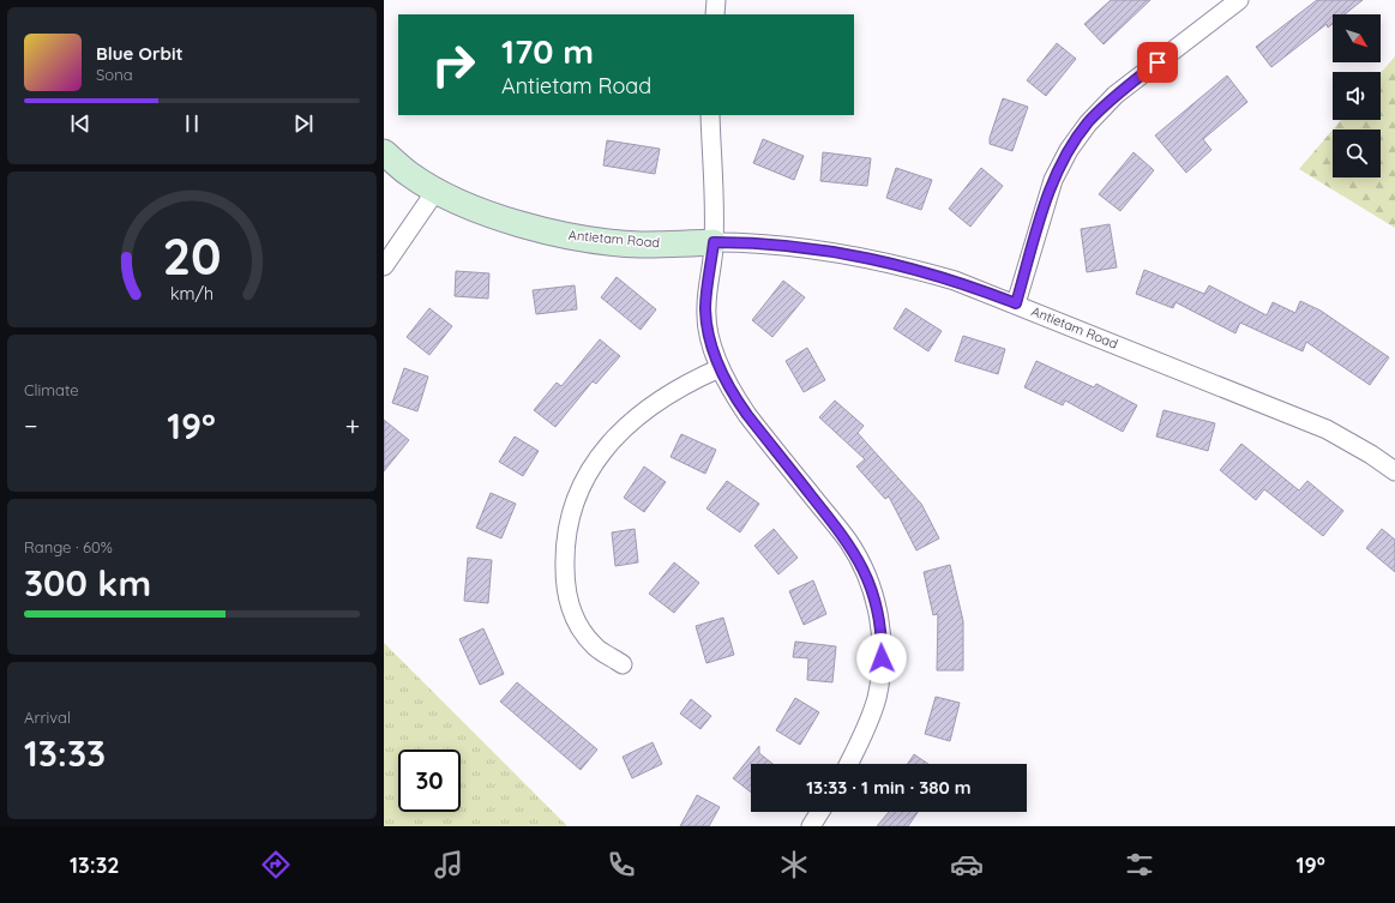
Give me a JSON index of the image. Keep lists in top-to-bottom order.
{
  "streets": {
    "street": ["Antietam Road"]
  },
  "north": "bottom right",
  "page": {
    "turn": ["170 m", "Antietam Road"],
    "song": ["Blue Orbit", "Sona"],
    "tile": [
      "Climate",
      ["Range · 60%", "300 km"],
      ["Arrival", "13:33"]
    ],
    "heat": ["−", "19°", "+"],
    "limit": "30",
    "trip": "13:33 · 1 min · 380 m",
    "tabs": ["13:32", "19°"],
    "gauge": ["20", "km/h"]
  }
}
